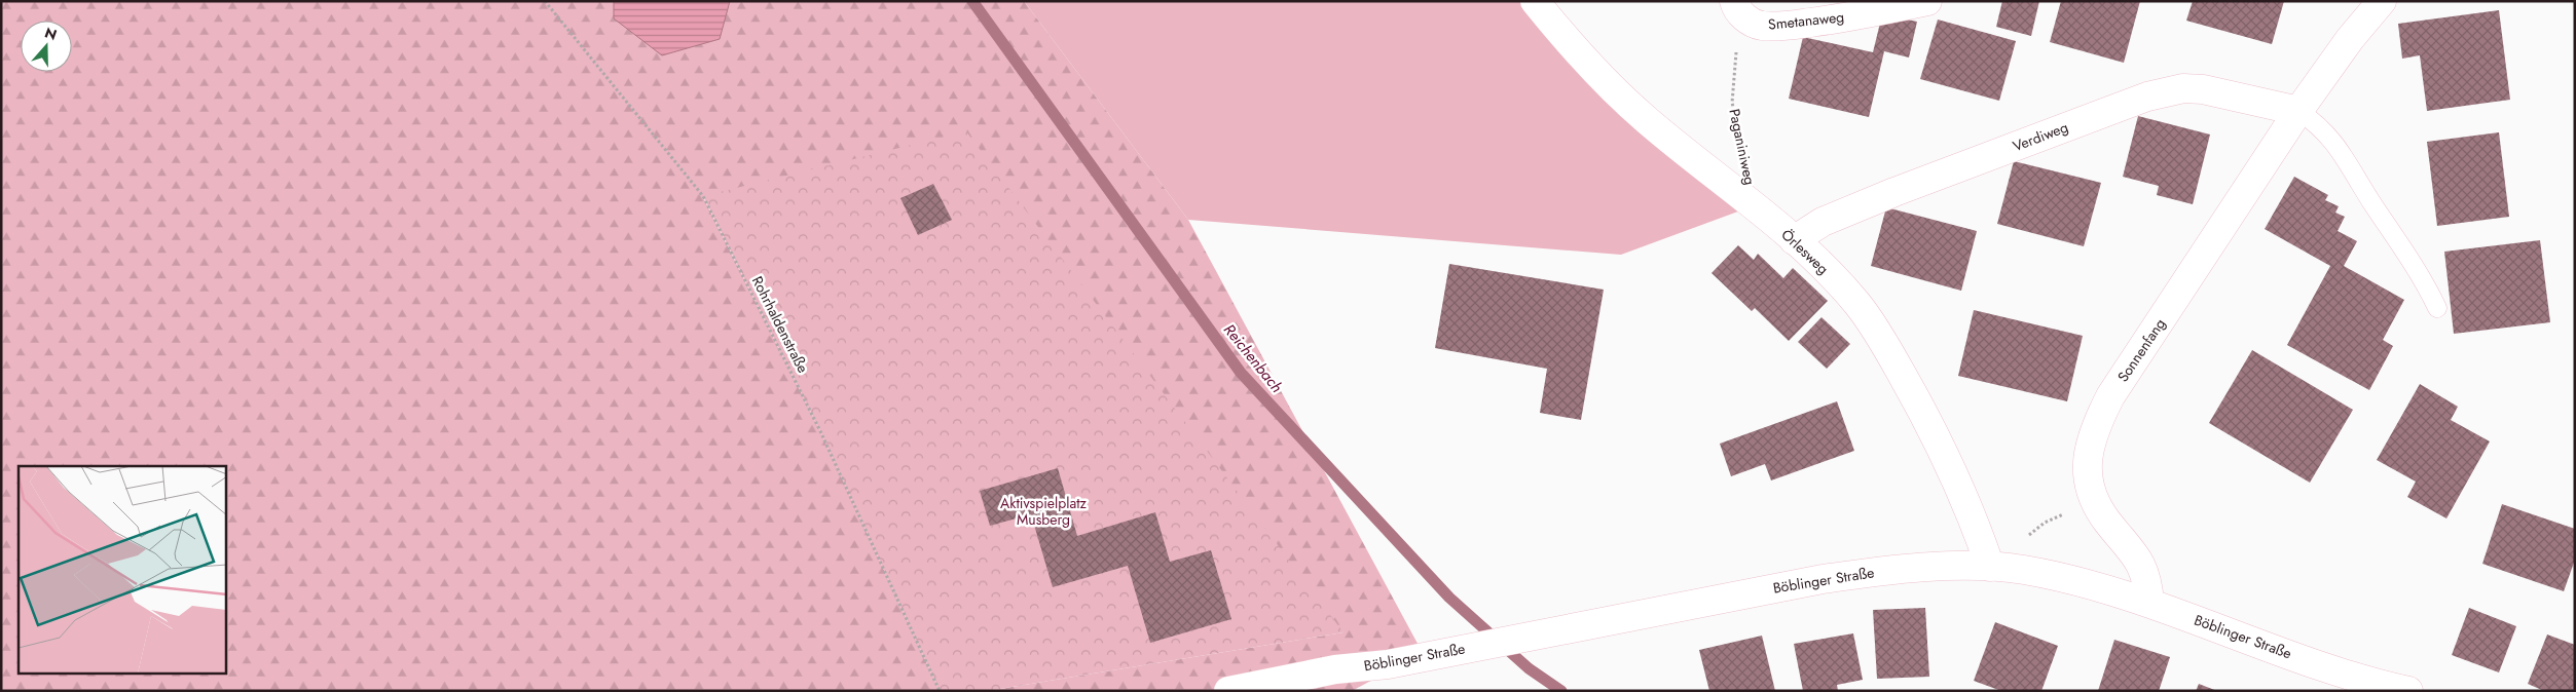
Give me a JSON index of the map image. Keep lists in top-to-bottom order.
{
  "streets": {
    "street": [
      "Smetanaweg",
      "Verdiweg",
      "Örlesweg",
      "Sonnenfang",
      "Böblinger Straße"
    ],
    "path": ["Paganiniweg", "Rohrhaldenstraße"]
  },
  "crossings": [
    ["Smetanaweg", "Paganiniweg"],
    ["Verdiweg", "Örlesweg"],
    ["Verdiweg", "Sonnenfang"],
    ["Paganiniweg", "Örlesweg"],
    ["Örlesweg", "Böblinger Straße"],
    ["Sonnenfang", "Böblinger Straße"]
  ],
  "water": ["Reichenbach"],
  "parks": ["Aktivspielplatz Musberg"],
  "north": "top"
}
